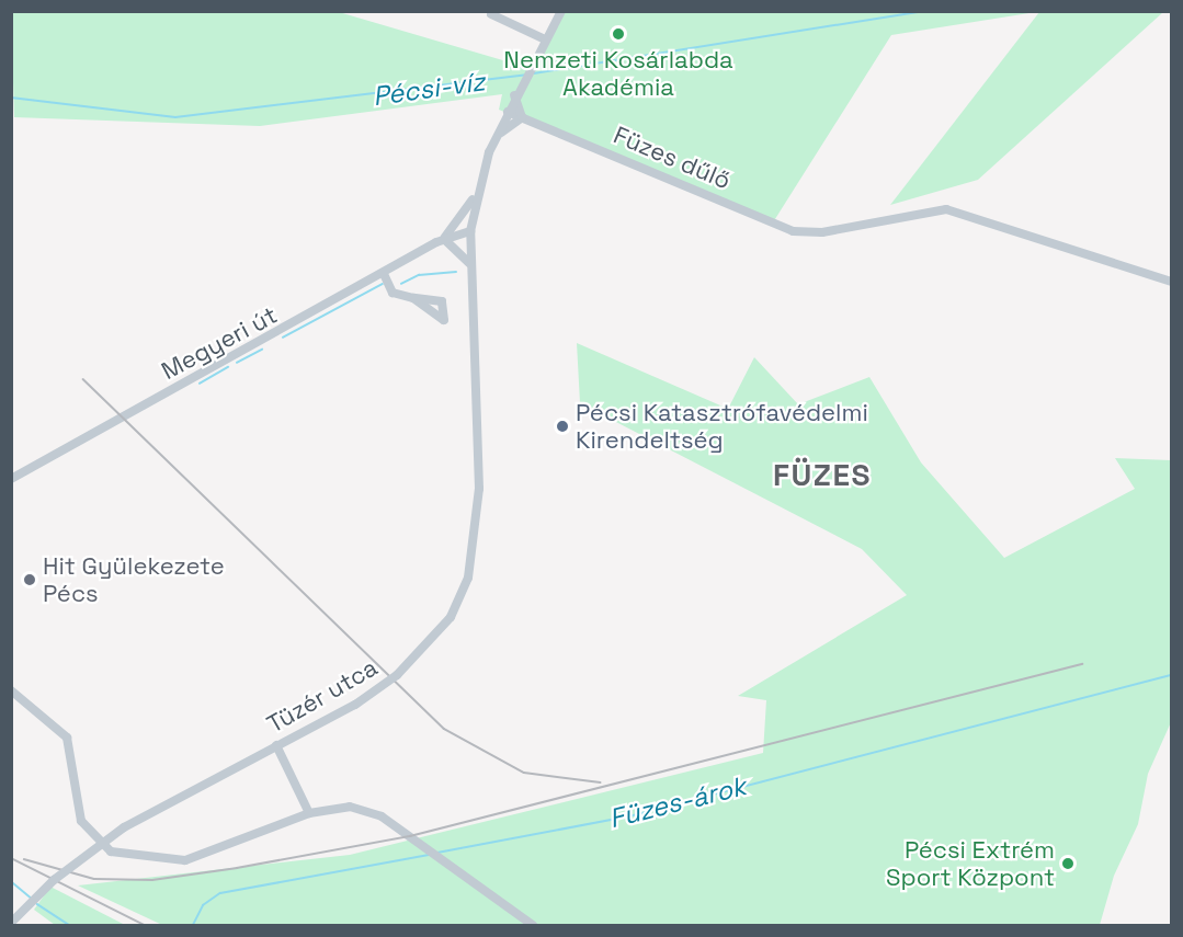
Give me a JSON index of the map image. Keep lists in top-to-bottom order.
{
  "streets": {
    "street": ["Füzes dűlő", "Megyeri út", "Tüzér utca"]
  },
  "crossings": [
    ["Füzes dűlő", "Megyeri út"],
    ["Megyeri út", "Tüzér utca"]
  ],
  "districts": ["FÜZES"],
  "water": ["Pécsi-víz", "Füzes-árok"],
  "places": [
    "Nemzeti Kosárlabda Akadémia",
    "Pécsi Katasztrófavédelmi Kirendeltség",
    "Hit Gyülekezete Pécs",
    "Pécsi Extrém Sport Központ"
  ]
}
